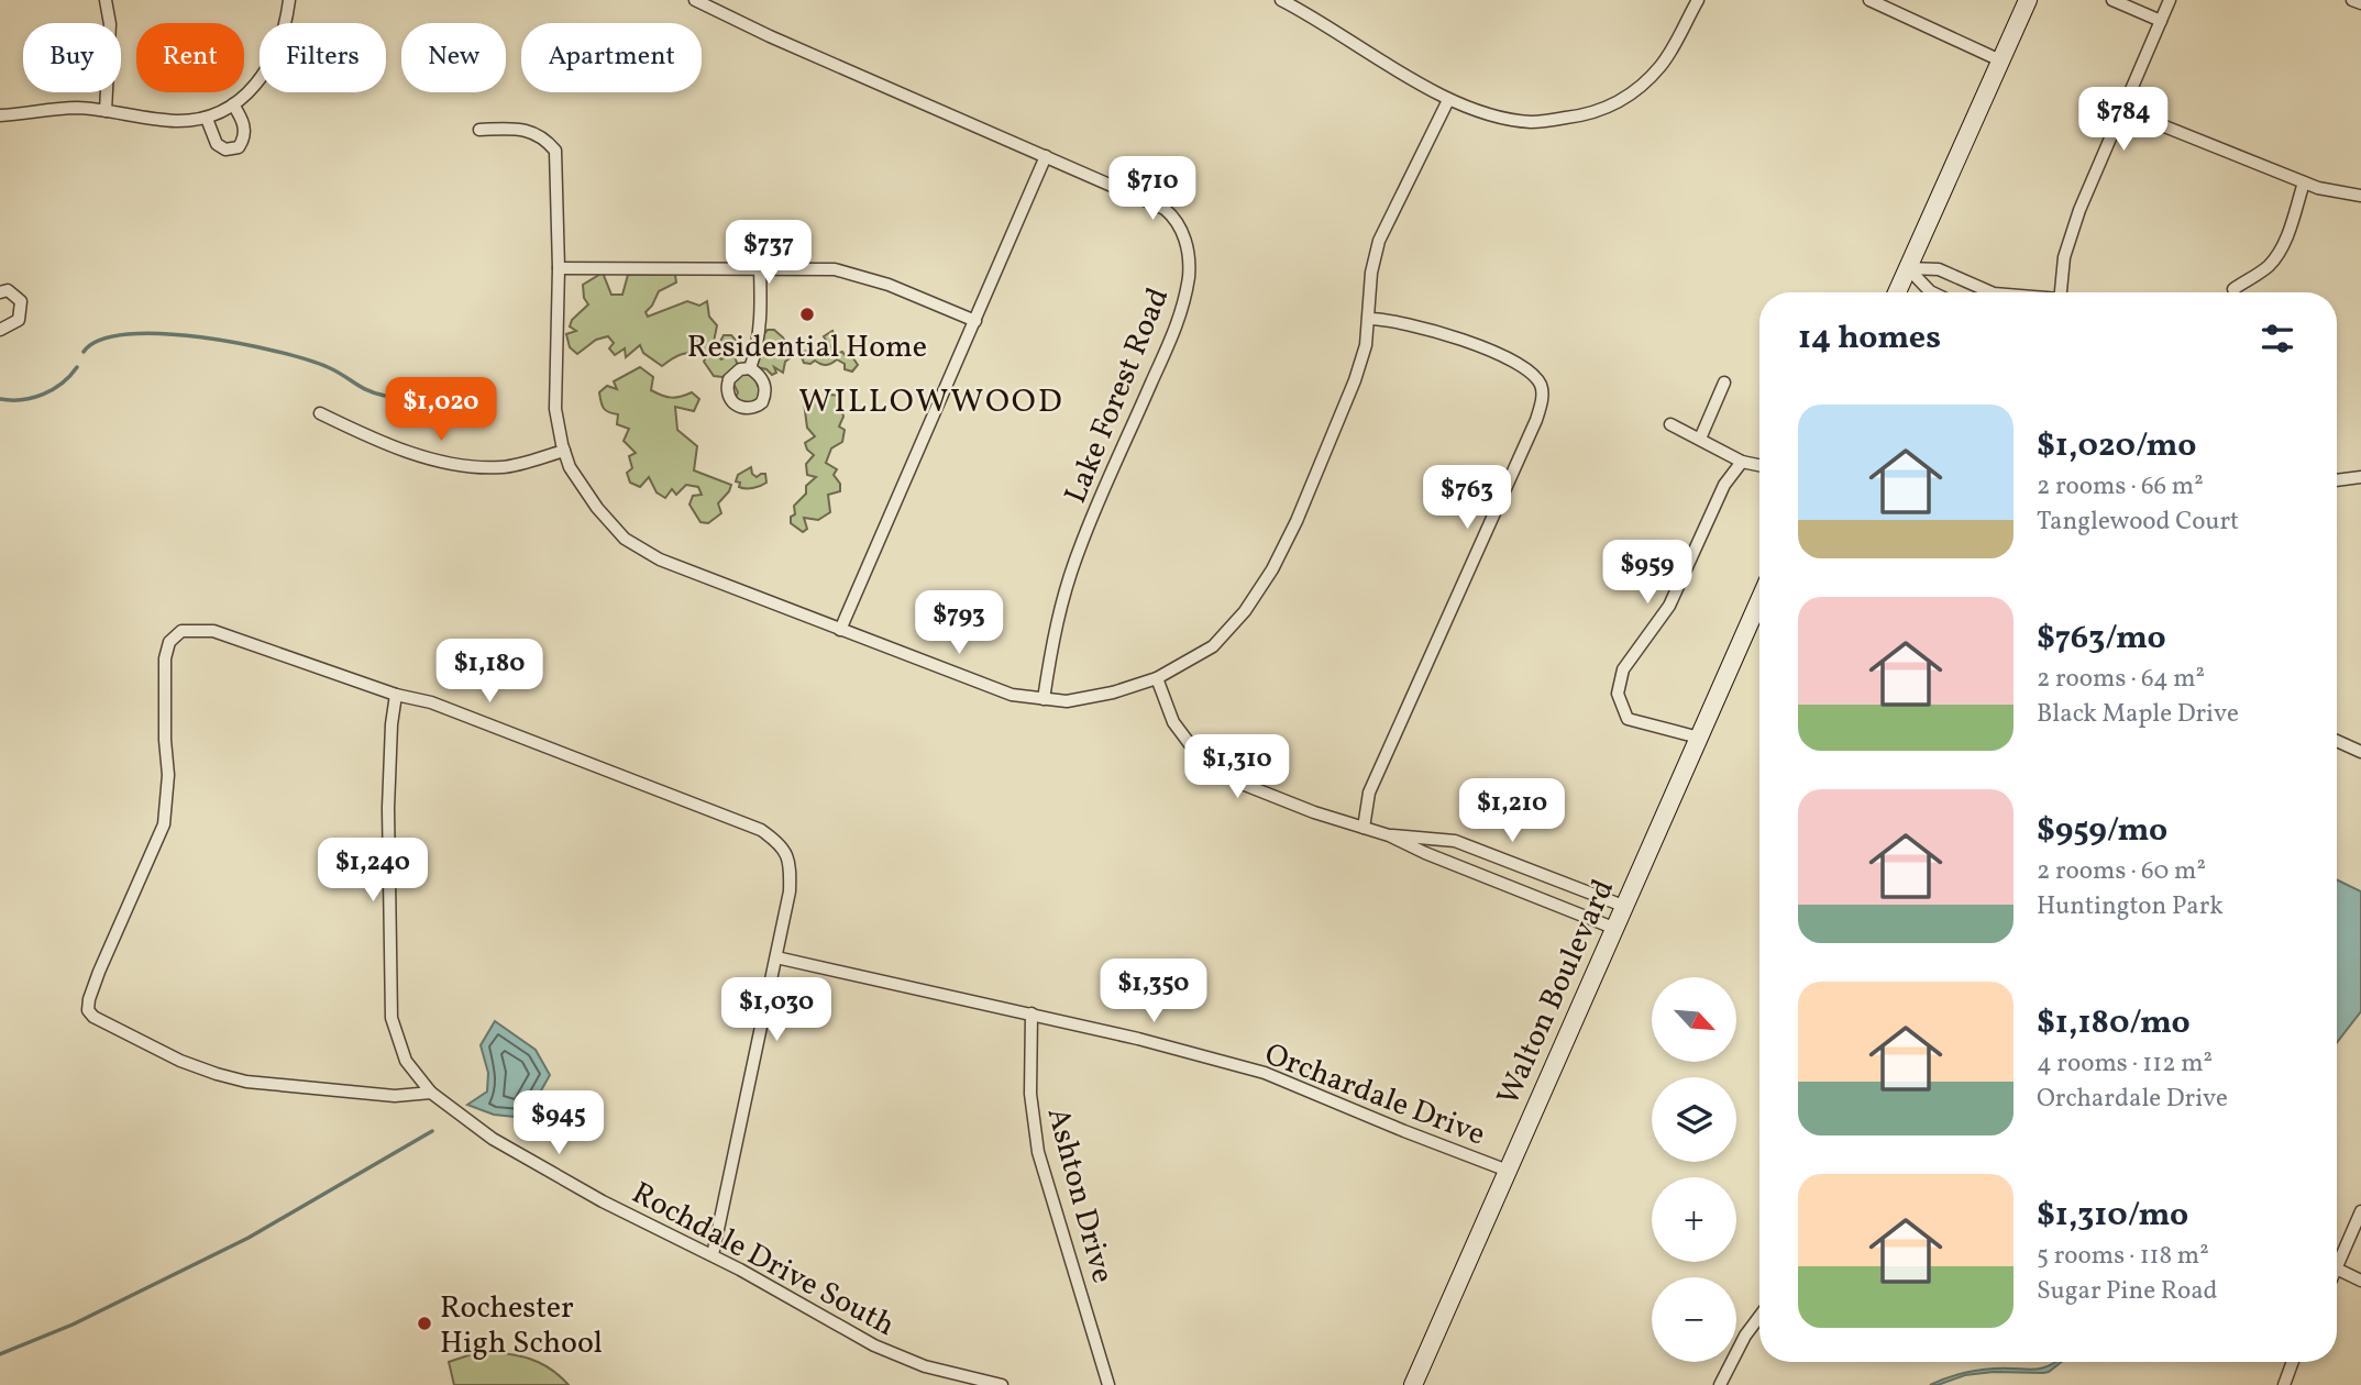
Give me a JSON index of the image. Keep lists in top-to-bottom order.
{
  "streets": {
    "main road": ["Walton Boulevard"],
    "street": [
      "Lake Forest Road",
      "Orchardale Drive",
      "Ashton Drive",
      "Rochdale Drive South"
    ]
  },
  "crossings": [
    ["Walton Boulevard", "Orchardale Drive"],
    ["Orchardale Drive", "Ashton Drive"]
  ],
  "districts": ["WILLOWWOOD"],
  "places": ["Residential Home", "Rochester High School"],
  "north": "bottom right",
  "page": {
    "chip": [
      "Buy",
      "Rent",
      "Filters",
      "New",
      "Apartment"
    ],
    "price": [
      "$784",
      "$710",
      "$737",
      "$1,020",
      "$763",
      "$959",
      "$793",
      "$1,180",
      "$1,310",
      "$1,210",
      "$1,240",
      "$1,350",
      "$1,030",
      "$945"
    ],
    "heading": "14 homes",
    "list": [
      {
        "name": "$1,020/mo",
        "note": "2 rooms · 66 m² · Tanglewood Court"
      },
      {
        "name": "$763/mo",
        "note": "2 rooms · 64 m² · Black Maple Drive"
      },
      {
        "name": "$959/mo",
        "note": "2 rooms · 60 m² · Huntington Park"
      },
      {
        "name": "$1,180/mo",
        "note": "4 rooms · 112 m² · Orchardale Drive"
      },
      {
        "name": "$1,310/mo",
        "note": "5 rooms · 118 m² · Sugar Pine Road"
      }
    ],
    "map_buttons": ["+", "−"]
  }
}
